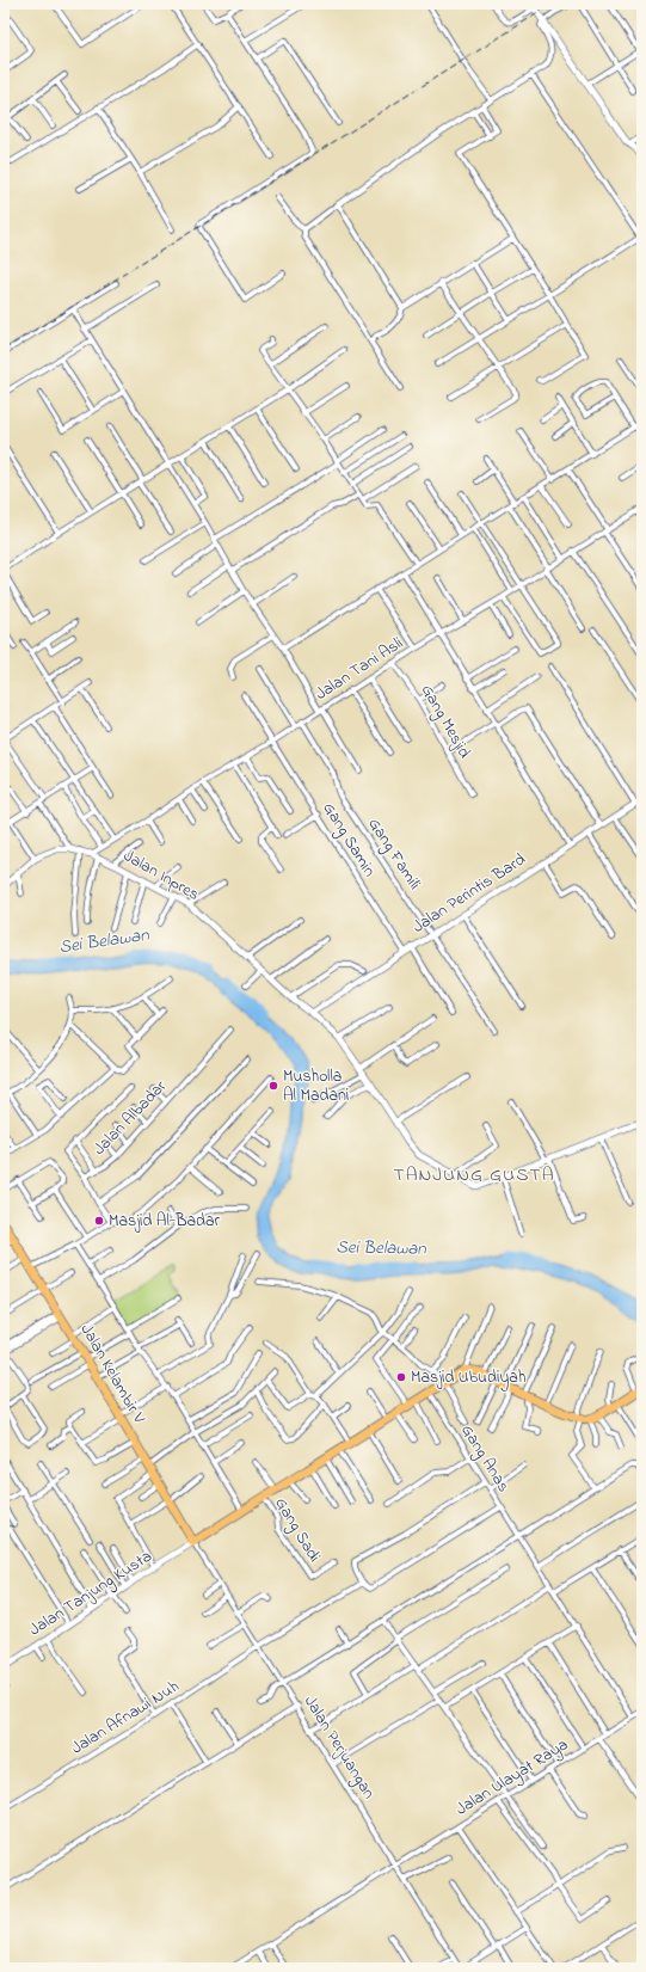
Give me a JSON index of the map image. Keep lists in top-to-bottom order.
{
  "streets": {
    "main road": ["Jalan Kelambir V"],
    "street": [
      "Jalan Tani Asli",
      "Gang Mesjid",
      "Gang Samin",
      "Gang Famili",
      "Jalan Inpres",
      "Jalan Perintis Bard",
      "Jalan Albadar",
      "Gang Anas",
      "Gang Sadi",
      "Jalan Tanjung Kusta",
      "Jalan Afnawi Nuh",
      "Jalan Perjuangan",
      "Jalan Ulayat Raya"
    ]
  },
  "crossings": [
    ["Jalan Tani Asli", "Gang Mesjid"],
    ["Jalan Tani Asli", "Gang Samin"],
    ["Jalan Tani Asli", "Gang Famili"],
    ["Jalan Tani Asli", "Jalan Inpres"],
    ["Gang Samin", "Jalan Perintis Bard"],
    ["Gang Famili", "Jalan Perintis Bard"],
    ["Jalan Inpres", "Jalan Perintis Bard"],
    ["Jalan Kelambir V", "Jalan Tanjung Kusta"],
    ["Jalan Kelambir V", "Jalan Perjuangan"],
    ["Gang Anas", "Jalan Ulayat Raya"],
    ["Jalan Tanjung Kusta", "Jalan Perjuangan"],
    ["Jalan Afnawi Nuh", "Jalan Perjuangan"],
    ["Jalan Perjuangan", "Jalan Ulayat Raya"]
  ],
  "districts": ["TANJUNG GUSTA"],
  "water": ["Sei Belawan"],
  "places": ["Musholla Al Madani", "Masjid Al-Badar", "Masjid Ubudiyah"]
}
